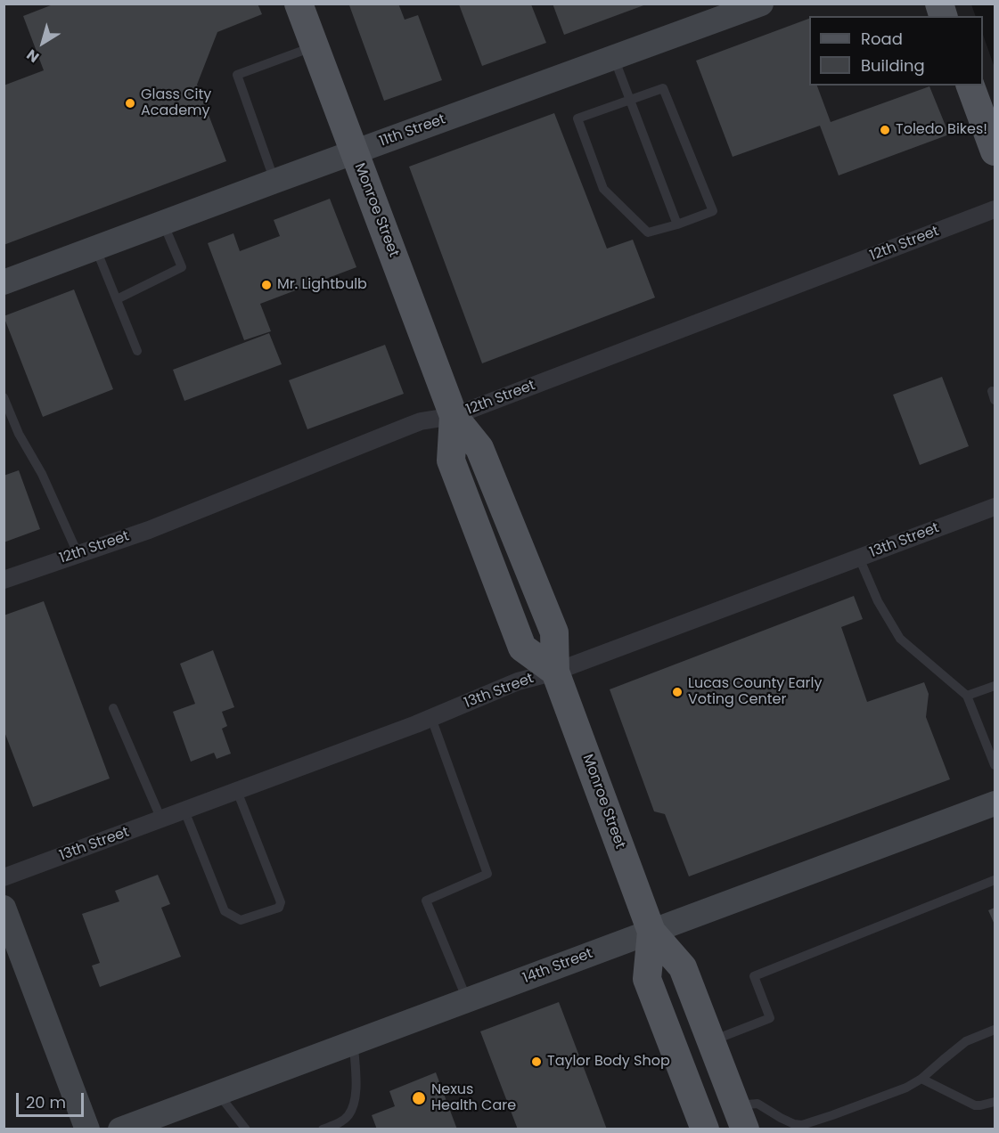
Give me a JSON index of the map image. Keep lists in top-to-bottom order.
{
  "streets": {
    "main road": ["Monroe Street"],
    "street": [
      "11th Street",
      "12th Street",
      "13th Street",
      "14th Street"
    ]
  },
  "crossings": [
    ["11th Street", "Monroe Street"],
    ["Monroe Street", "12th Street"],
    ["Monroe Street", "13th Street"],
    ["Monroe Street", "14th Street"]
  ],
  "places": [
    "Glass City Academy",
    "Toledo Bikes!",
    "Mr. Lightbulb",
    "Lucas County Early Voting Center",
    "Taylor Body Shop",
    "Nexus Health Care"
  ],
  "legend": ["Road", "Building"],
  "scale_bar": "20 m",
  "north": "bottom left"
}
